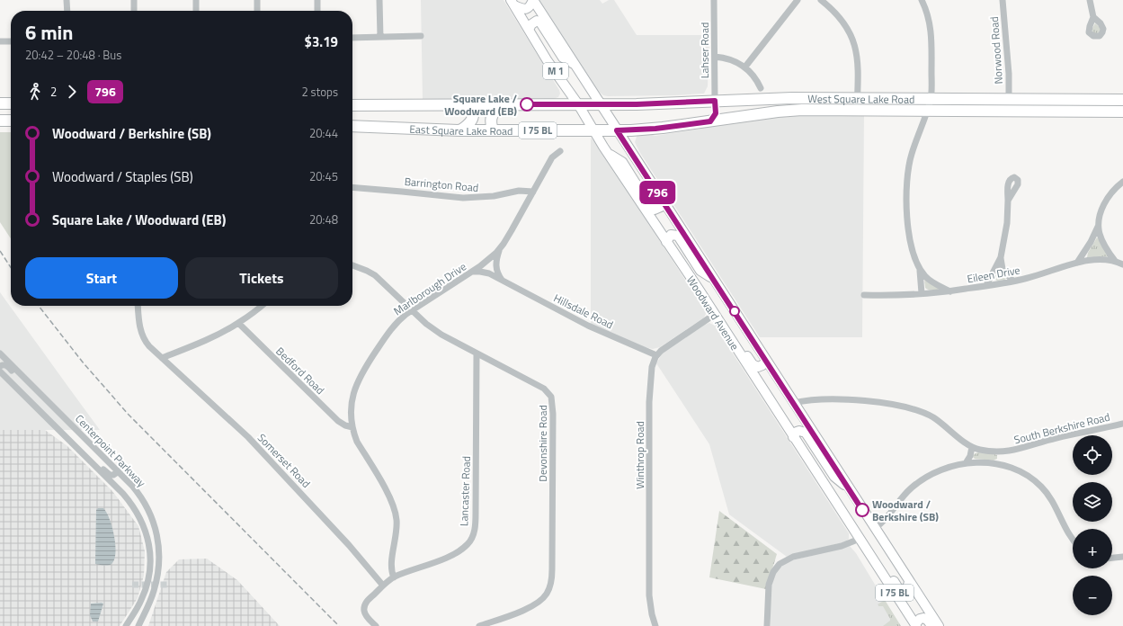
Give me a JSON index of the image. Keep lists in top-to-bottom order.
{
  "streets": {
    "highway": ["West Square Lake Road", "East Square Lake Road", "I 75 BL"],
    "main road": ["M 1", "Woodward Avenue"],
    "street": [
      "Lahser Road",
      "Norwood Road",
      "Barrington Road",
      "Eileen Drive",
      "Marlborough Drive",
      "Hillsdale Road",
      "Bedford Road",
      "South Berkshire Road",
      "Devonshire Road",
      "Centerpoint Parkway",
      "Winthrop Road",
      "Somerset Road",
      "Lancaster Road"
    ]
  },
  "crossings": [
    ["Lahser Road", "West Square Lake Road"],
    ["Norwood Road", "West Square Lake Road"],
    ["West Square Lake Road", "East Square Lake Road"],
    ["West Square Lake Road", "Woodward Avenue"],
    ["East Square Lake Road", "Woodward Avenue"],
    ["Barrington Road", "Marlborough Drive"],
    ["Marlborough Drive", "Hillsdale Road"],
    ["Marlborough Drive", "Bedford Road"],
    ["Marlborough Drive", "Devonshire Road"],
    ["Marlborough Drive", "Lancaster Road"],
    ["Hillsdale Road", "Winthrop Road"],
    ["Woodward Avenue", "South Berkshire Road"],
    ["Devonshire Road", "Lancaster Road"],
    ["Somerset Road", "Lancaster Road"]
  ],
  "places": ["Square Lake / Woodward (EB)", "Woodward / Berkshire (SB)"],
  "lines": ["bus line 796"],
  "page": {
    "on_map": "796",
    "heading": ["6 min", "20:42 – 20:48 · Bus", "$3.19"],
    "legs": ["2", "796", "2 stops"],
    "list": [
      {
        "name": "Woodward / Berkshire (SB)",
        "value": "20:44"
      },
      {
        "name": "Woodward / Staples (SB)",
        "value": "20:45"
      },
      {
        "name": "Square Lake / Woodward (EB)",
        "value": "20:48"
      }
    ],
    "buttons": ["Start", "Tickets"],
    "map_buttons": ["+", "−"]
  }
}
